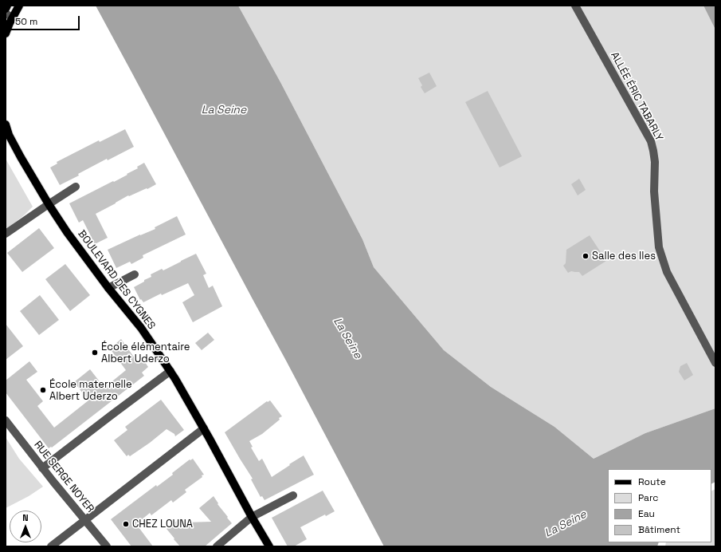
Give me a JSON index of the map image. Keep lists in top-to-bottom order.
{
  "streets": {
    "main road": ["BOULEVARD DES CYGNES"],
    "street": ["ALLÉE ÉRIC TABARLY", "RUE SERGE NOYER"]
  },
  "water": ["La Seine"],
  "places": [
    "Salle des Iles",
    "École élémentaire Albert Uderzo",
    "École maternelle Albert Uderzo",
    "CHEZ LOUNA"
  ],
  "legend": [
    "Route",
    "Parc",
    "Eau",
    "Bâtiment"
  ],
  "scale_bar": "50 m",
  "north": "top"
}
